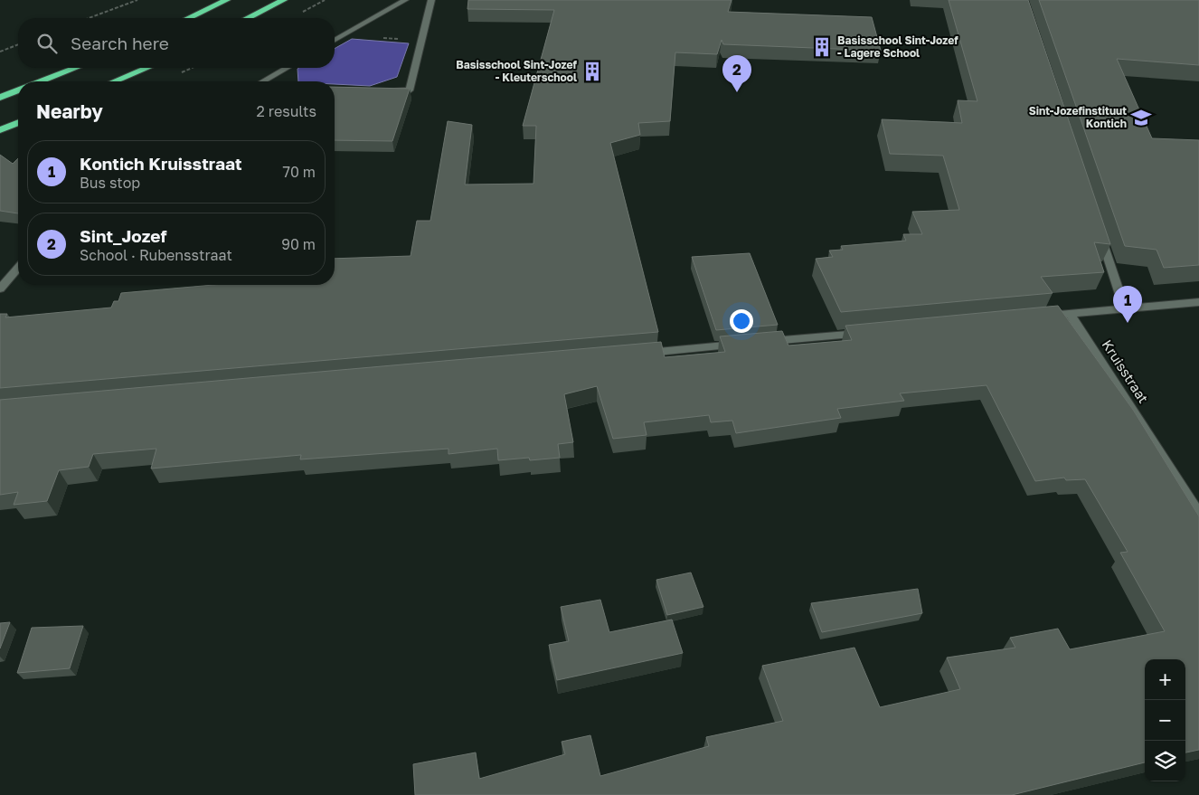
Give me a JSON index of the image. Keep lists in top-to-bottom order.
{
  "streets": {
    "street": ["Kruisstraat"]
  },
  "places": {
    "building": ["Basisschool Sint-Jozef - Lagere School", "Basisschool Sint-Jozef - Kleuterschool"],
    "school or university": ["Sint-Jozefinstituut Kontich"]
  },
  "page": {
    "search": "Search here",
    "pins": ["2", "1"],
    "heading": ["Nearby", "2 results"],
    "list": [
      {
        "mark": "1",
        "name": "Kontich Kruisstraat",
        "note": "Bus stop",
        "value": "70 m"
      },
      {
        "mark": "2",
        "name": "Sint_Jozef",
        "note": "School · Rubensstraat",
        "value": "90 m"
      }
    ],
    "map_buttons": ["+", "−"]
  }
}
